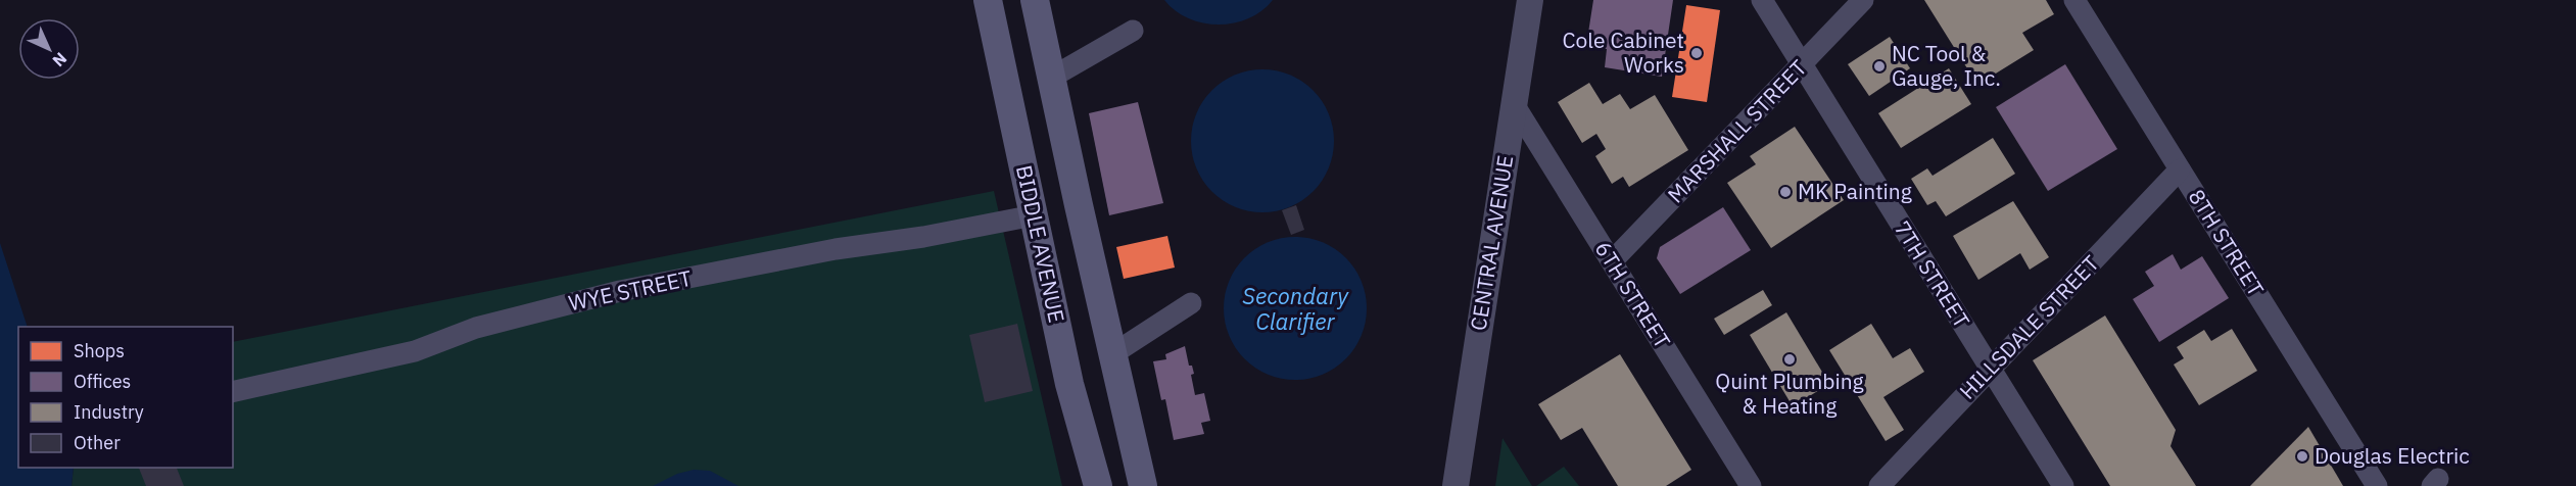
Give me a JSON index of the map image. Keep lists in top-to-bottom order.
{
  "streets": {
    "main road": ["BIDDLE AVENUE"],
    "street": [
      "MARSHALL STREET",
      "CENTRAL AVENUE",
      "8TH STREET",
      "7TH STREET",
      "WYE STREET",
      "6TH STREET",
      "HILLSDALE STREET"
    ]
  },
  "crossings": [
    ["MARSHALL STREET", "7TH STREET"],
    ["MARSHALL STREET", "6TH STREET"],
    ["CENTRAL AVENUE", "6TH STREET"],
    ["8TH STREET", "HILLSDALE STREET"],
    ["BIDDLE AVENUE", "WYE STREET"],
    ["7TH STREET", "HILLSDALE STREET"]
  ],
  "water": ["Secondary Clarifier"],
  "places": [
    "Cole Cabinet Works",
    "NC Tool & Gauge, Inc.",
    "MK Painting",
    "Quint Plumbing & Heating",
    "Douglas Electric"
  ],
  "legend": [
    "Shops",
    "Offices",
    "Industry",
    "Other"
  ],
  "north": "bottom right"
}
